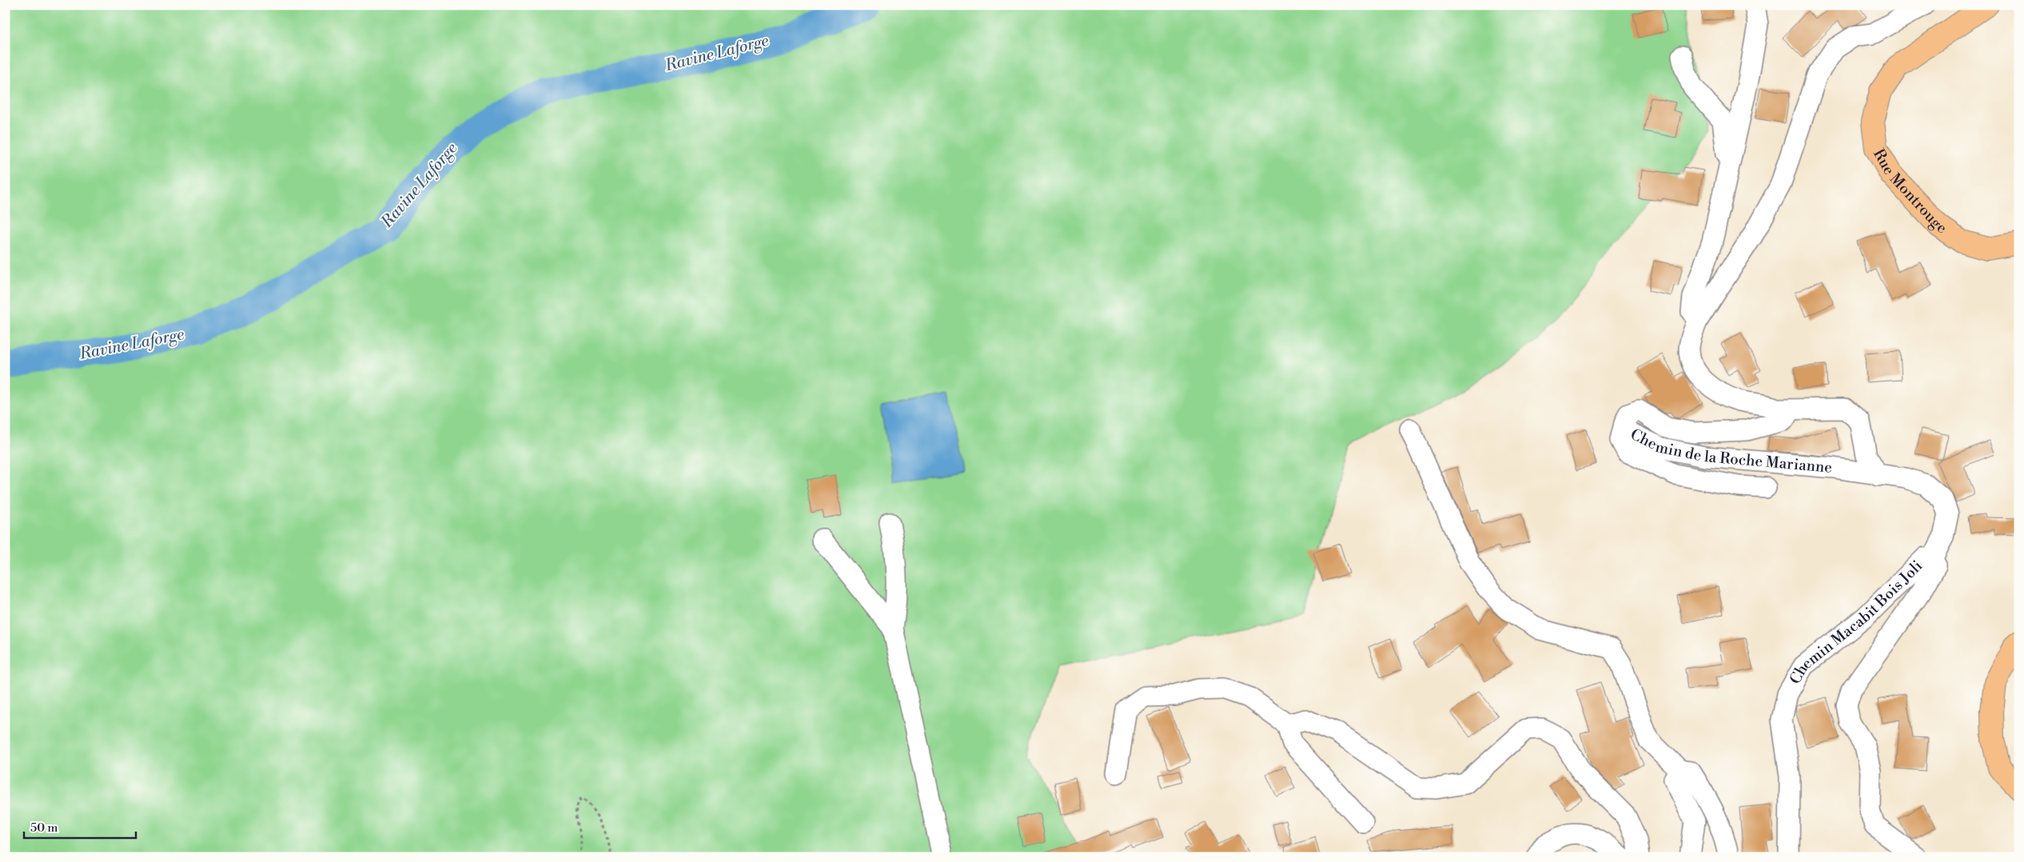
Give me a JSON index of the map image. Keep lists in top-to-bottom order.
{
  "streets": {
    "main road": ["Rue Montrouge"],
    "street": ["Chemin de la Roche Marianne", "Chemin Macabit Bois Joli"]
  },
  "crossings": [
    ["Chemin de la Roche Marianne", "Chemin Macabit Bois Joli"]
  ],
  "water": ["Ravine Laforge"],
  "scale_bar": "50 m"
}
